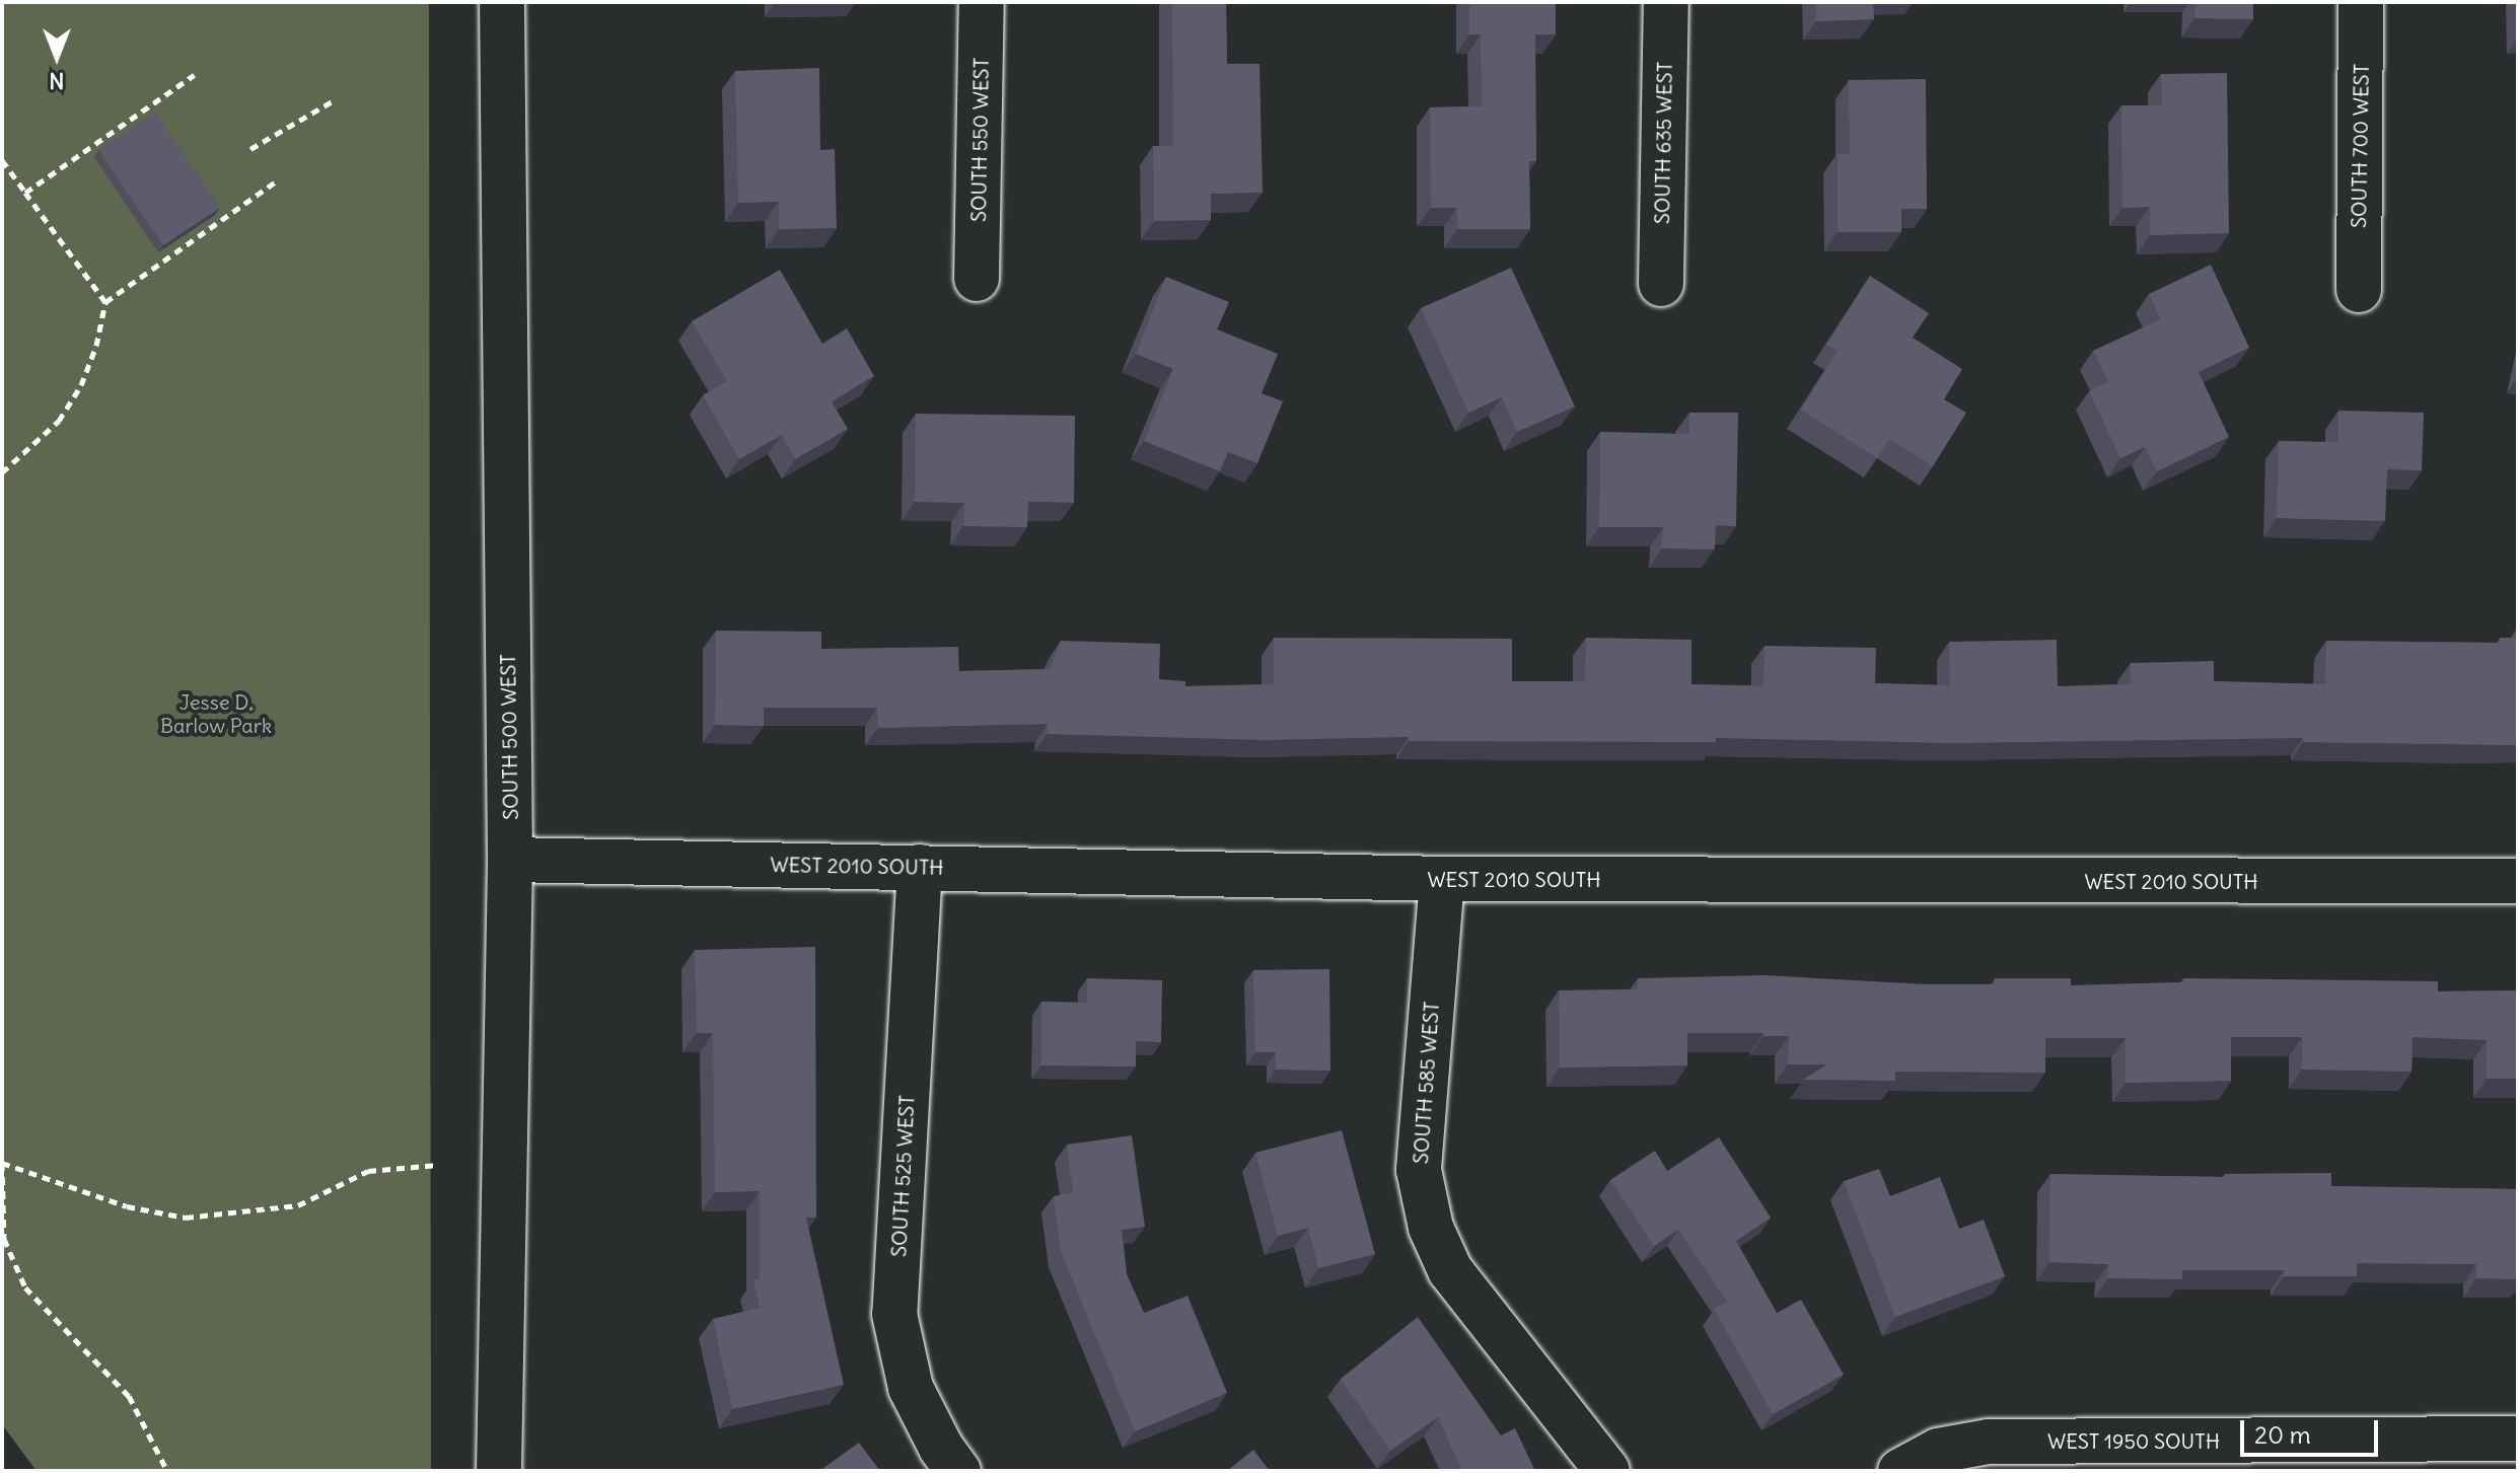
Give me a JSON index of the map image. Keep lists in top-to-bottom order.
{
  "streets": {
    "street": [
      "SOUTH 550 WEST",
      "SOUTH 635 WEST",
      "SOUTH 700 WEST",
      "SOUTH 500 WEST",
      "WEST 2010 SOUTH",
      "SOUTH 585 WEST",
      "SOUTH 525 WEST",
      "WEST 1950 SOUTH"
    ]
  },
  "crossings": [
    ["SOUTH 500 WEST", "WEST 2010 SOUTH"],
    ["WEST 2010 SOUTH", "SOUTH 585 WEST"],
    ["WEST 2010 SOUTH", "SOUTH 525 WEST"]
  ],
  "parks": ["Jesse D. Barlow Park"],
  "scale_bar": "20 m",
  "north": "bottom"
}
